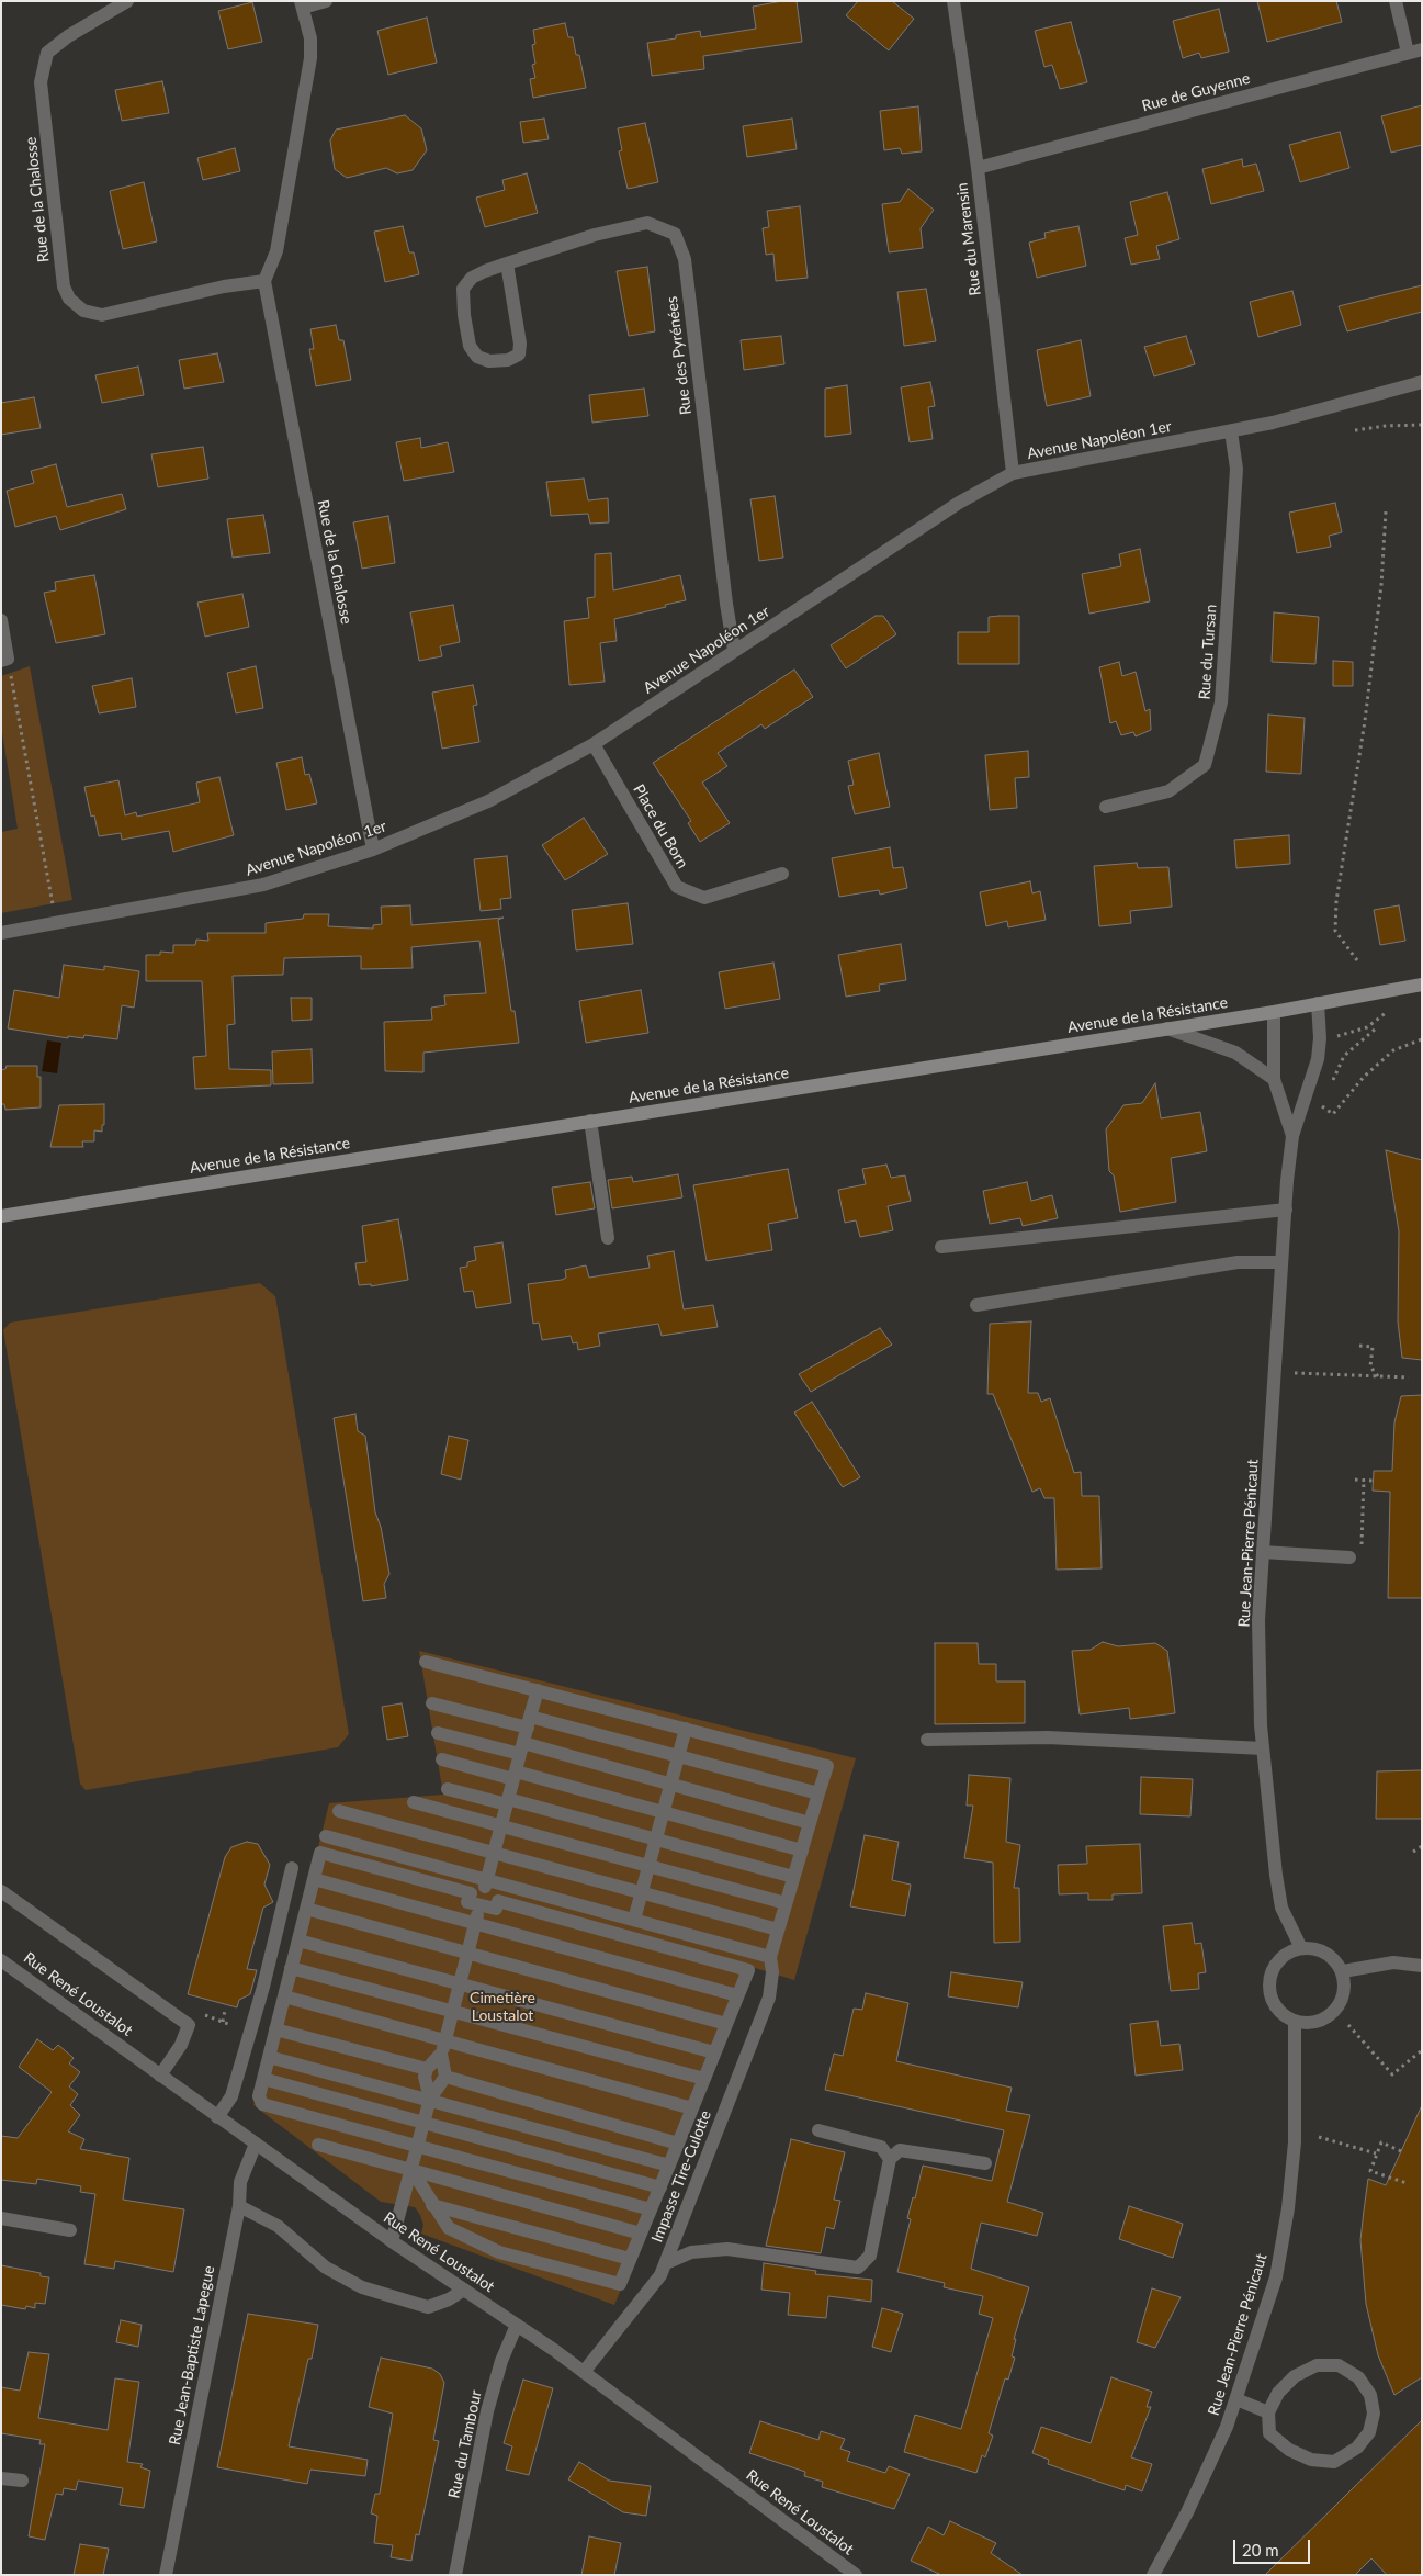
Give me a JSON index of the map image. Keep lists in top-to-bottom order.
{
  "streets": {
    "main road": ["Avenue de la Résistance"],
    "street": [
      "Rue de Guyenne",
      "Rue de la Chalosse",
      "Rue du Marensin",
      "Rue des Pyrénées",
      "Avenue Napoléon 1er",
      "Rue du Tursan",
      "Place du Born",
      "Rue Jean-Pierre Pénicaut",
      "Rue René Loustalot",
      "Impasse Tire-Culotte",
      "Rue Jean-Baptiste Lapegue",
      "Rue du Tambour"
    ]
  },
  "crossings": [
    ["Rue de Guyenne", "Rue du Marensin"],
    ["Rue de la Chalosse", "Avenue Napoléon 1er"],
    ["Rue du Marensin", "Avenue Napoléon 1er"],
    ["Rue des Pyrénées", "Avenue Napoléon 1er"],
    ["Avenue Napoléon 1er", "Rue du Tursan"],
    ["Avenue Napoléon 1er", "Place du Born"],
    ["Avenue de la Résistance", "Rue Jean-Pierre Pénicaut"],
    ["Rue René Loustalot", "Impasse Tire-Culotte"],
    ["Rue René Loustalot", "Rue Jean-Baptiste Lapegue"],
    ["Rue René Loustalot", "Rue du Tambour"]
  ],
  "parks": ["Cimetière Loustalot"],
  "scale_bar": "20 m"
}
